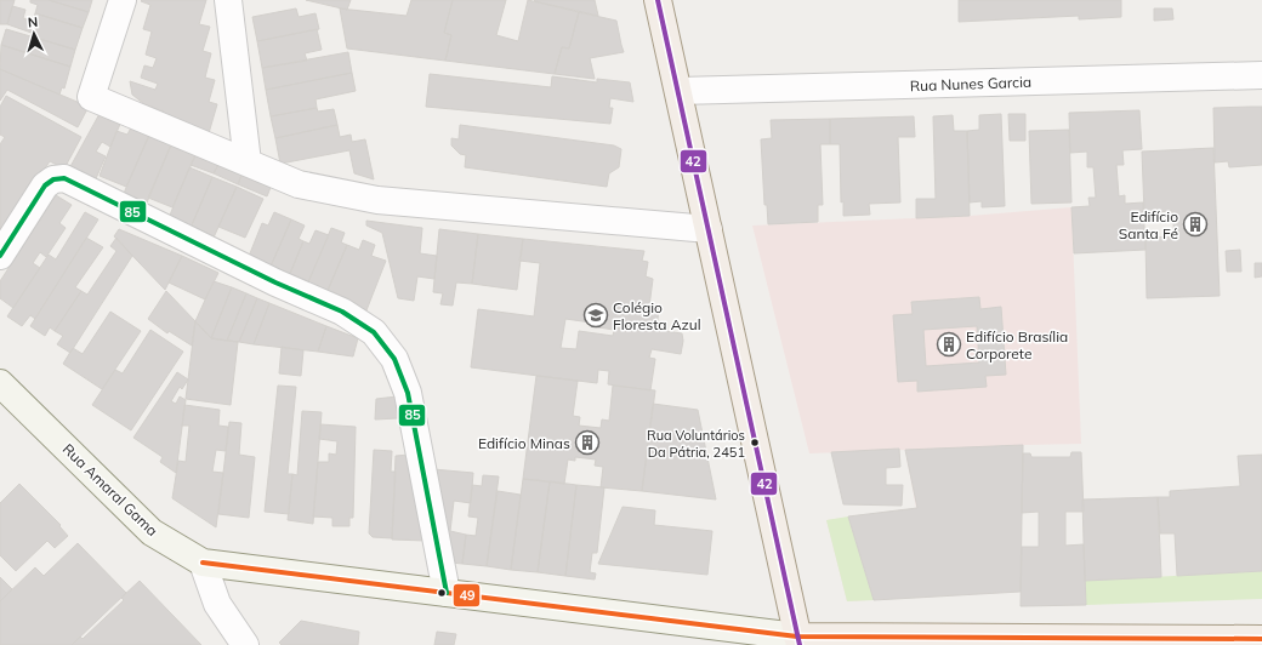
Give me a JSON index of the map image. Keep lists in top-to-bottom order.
{
  "streets": {
    "main road": ["Rua Amaral Gama"],
    "street": ["Rua Nunes Garcia"]
  },
  "places": {
    "building": ["Edifício Santa Fé", "Edifício Brasília Corporete", "Edifício Minas"],
    "school or university": ["Colégio Floresta Azul"],
    "other": ["Rua Voluntários Da Pátria, 2451"]
  },
  "lines": ["transit line 42", "transit line 85", "transit line 49"],
  "north": "top"
}
